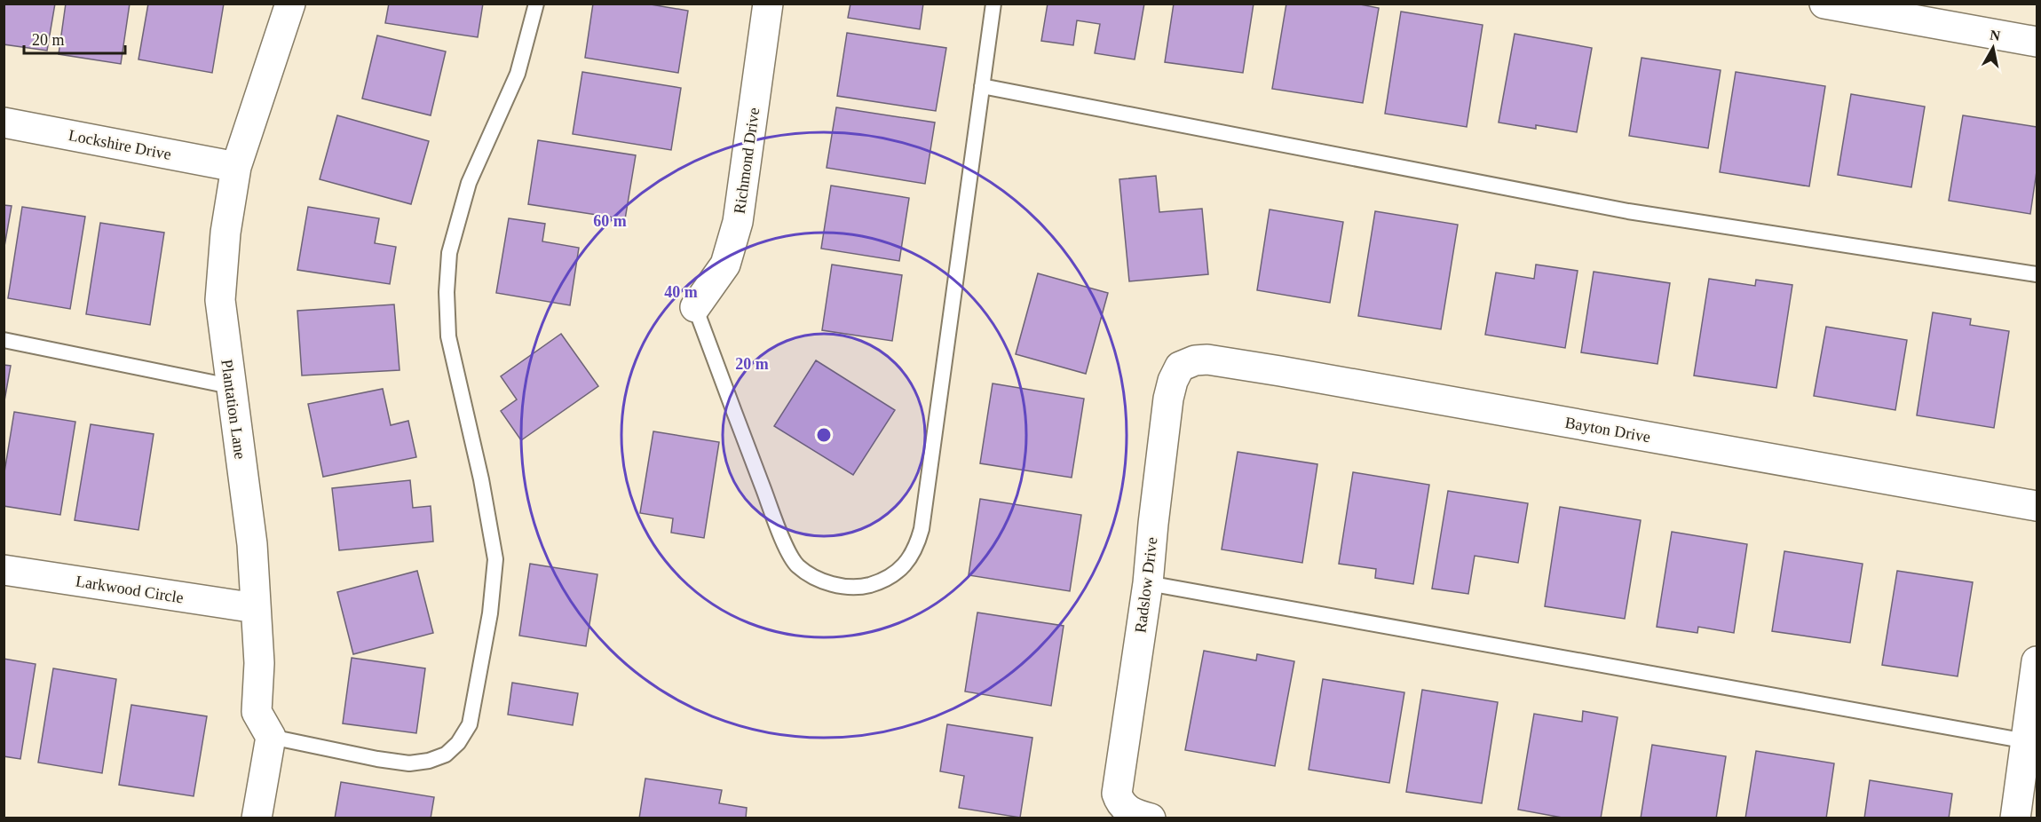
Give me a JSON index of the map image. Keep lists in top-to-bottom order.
{
  "streets": {
    "street": [
      "Lockshire Drive",
      "Richmond Drive",
      "Plantation Lane",
      "Bayton Drive",
      "Radslow Drive",
      "Larkwood Circle"
    ]
  },
  "crossings": [
    ["Lockshire Drive", "Plantation Lane"],
    ["Plantation Lane", "Larkwood Circle"],
    ["Bayton Drive", "Radslow Drive"]
  ],
  "scale_bar": "20 m",
  "north": "top",
  "rings": ["60 m", "40 m", "20 m"]
}
